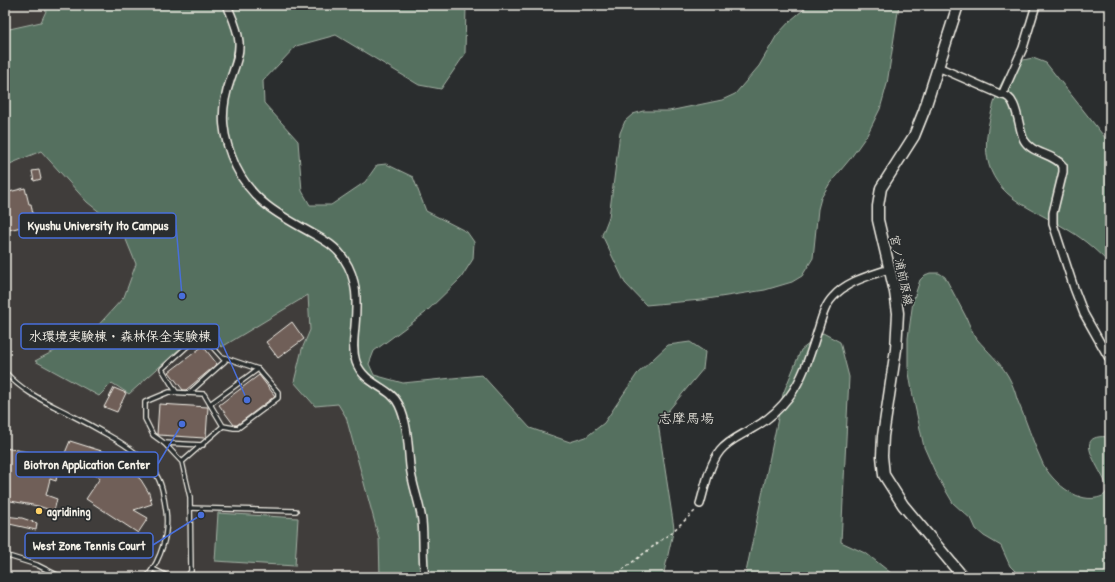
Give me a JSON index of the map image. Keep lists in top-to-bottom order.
{
  "streets": {
    "main road": ["宮ノ浦前原線"]
  },
  "districts": ["志摩馬場"],
  "places": [
    "Kyushu University Ito Campus",
    "水環境実験棟・森林保全実験棟",
    "Biotron Application Center",
    "agridining",
    "West Zone Tennis Court"
  ]
}
